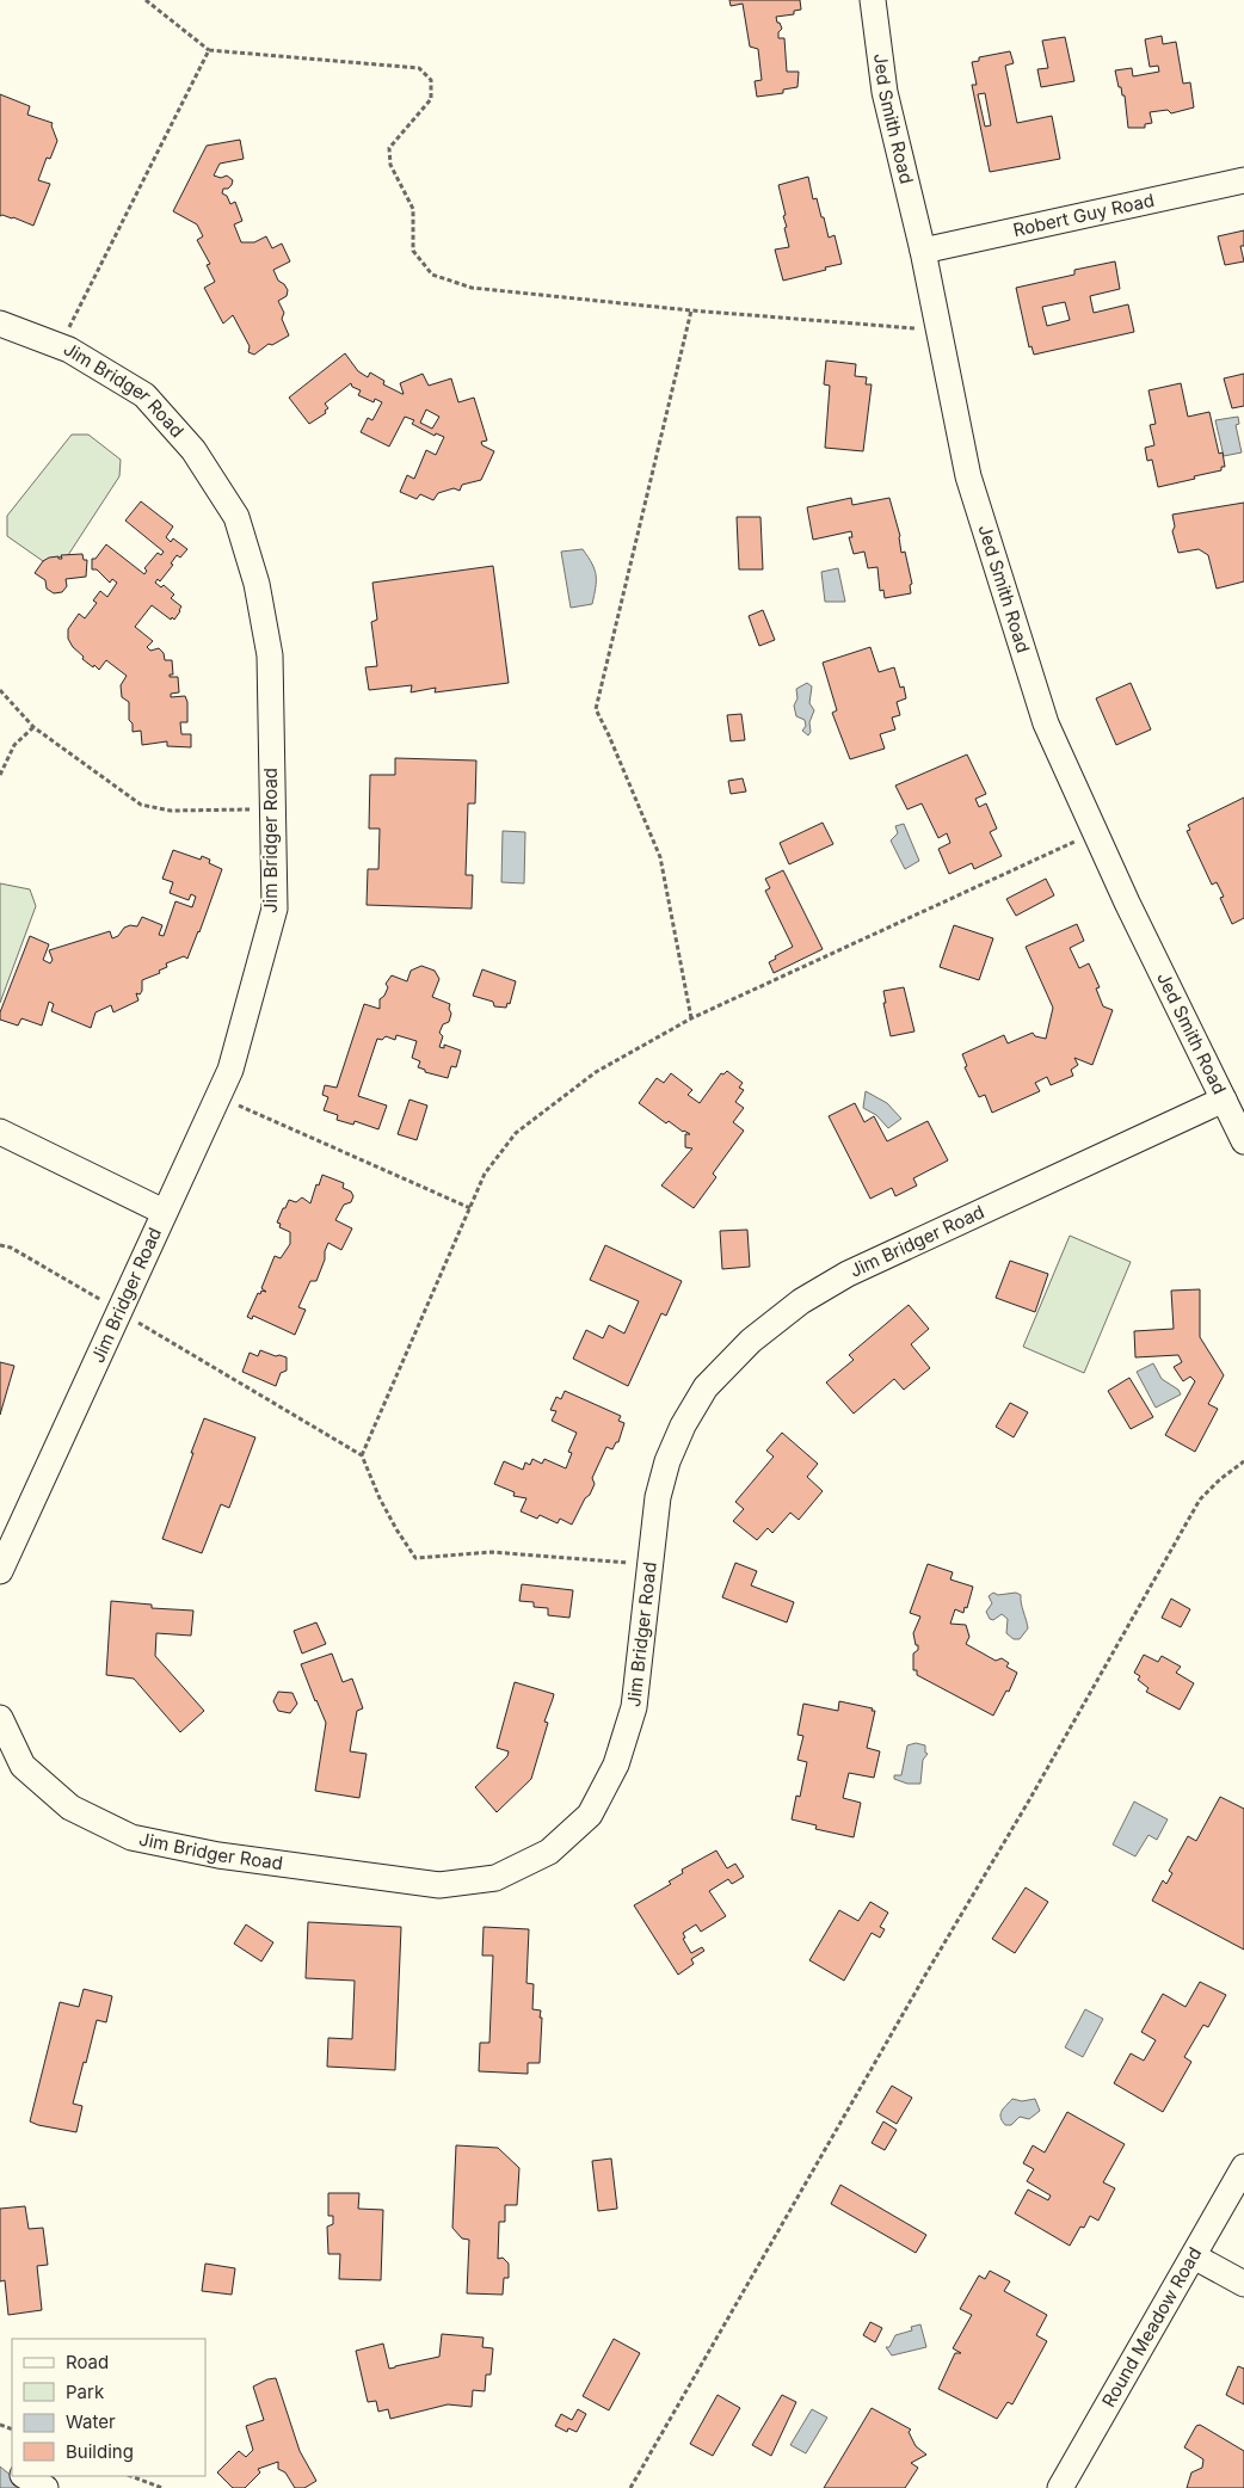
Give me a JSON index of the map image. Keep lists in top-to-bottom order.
{
  "streets": {
    "street": [
      "Jed Smith Road",
      "Robert Guy Road",
      "Jim Bridger Road",
      "Round Meadow Road"
    ]
  },
  "crossings": [
    ["Jed Smith Road", "Robert Guy Road"],
    ["Jed Smith Road", "Jim Bridger Road"]
  ],
  "legend": [
    "Road",
    "Park",
    "Water",
    "Building"
  ]
}
